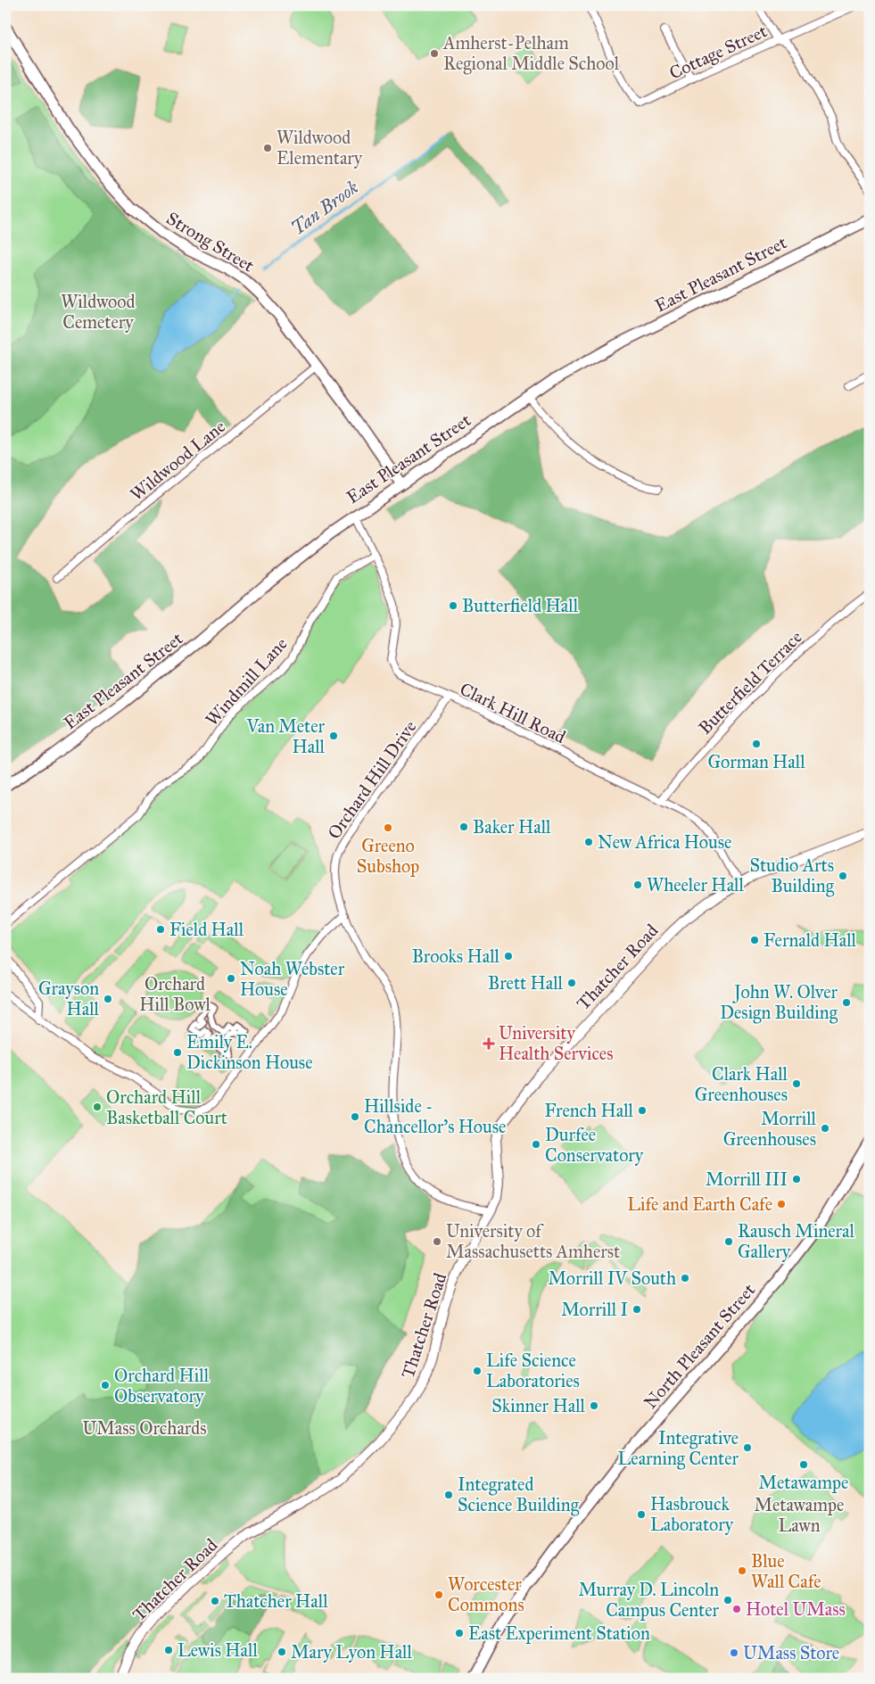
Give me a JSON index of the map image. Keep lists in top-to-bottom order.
{
  "streets": {
    "main road": ["Strong Street", "East Pleasant Street", "North Pleasant Street"],
    "street": [
      "Cottage Street",
      "Wildwood Lane",
      "Windmill Lane",
      "Butterfield Terrace",
      "Clark Hill Road",
      "Orchard Hill Drive",
      "Thatcher Road"
    ]
  },
  "crossings": [
    ["Strong Street", "East Pleasant Street"],
    ["Strong Street", "Wildwood Lane"],
    ["East Pleasant Street", "Clark Hill Road"],
    ["Windmill Lane", "Clark Hill Road"],
    ["Butterfield Terrace", "Clark Hill Road"],
    ["Clark Hill Road", "Orchard Hill Drive"],
    ["Clark Hill Road", "Thatcher Road"],
    ["Orchard Hill Drive", "Thatcher Road"]
  ],
  "water": ["Tan Brook"],
  "parks": [
    "Wildwood Cemetery",
    "Orchard Hill Bowl",
    "UMass Orchards",
    "Metawampe Lawn"
  ],
  "places": {
    "other": [
      "Amherst-Pelham Regional Middle School",
      "Wildwood Elementary",
      "Butterfield Hall",
      "Van Meter Hall",
      "Gorman Hall",
      "Baker Hall",
      "Greeno Subshop",
      "New Africa House",
      "Studio Arts Building",
      "Wheeler Hall",
      "Field Hall",
      "Fernald Hall",
      "Brooks Hall",
      "Noah Webster House",
      "Brett Hall",
      "Grayson Hall",
      "John W. Olver Design Building",
      "Emily E. Dickinson House",
      "Clark Hall Greenhouses",
      "Orchard Hill Basketball Court",
      "French Hall",
      "Hillside - Chancellor's House",
      "Morrill Greenhouses",
      "Durfee Conservatory",
      "Morrill III",
      "Life and Earth Cafe",
      "University of Massachusetts Amherst",
      "Rausch Mineral Gallery",
      "Morrill IV South",
      "Morrill I",
      "Life Science Laboratories",
      "Orchard Hill Observatory",
      "Skinner Hall",
      "Integrative Learning Center",
      "Metawampe",
      "Integrated Science Building",
      "Hasbrouck Laboratory",
      "Blue Wall Cafe",
      "Worcester Commons",
      "Murray D. Lincoln Campus Center",
      "Thatcher Hall",
      "Hotel UMass",
      "East Experiment Station",
      "Lewis Hall",
      "Mary Lyon Hall",
      "UMass Store"
    ],
    "health": ["University Health Services"]
  }
}
